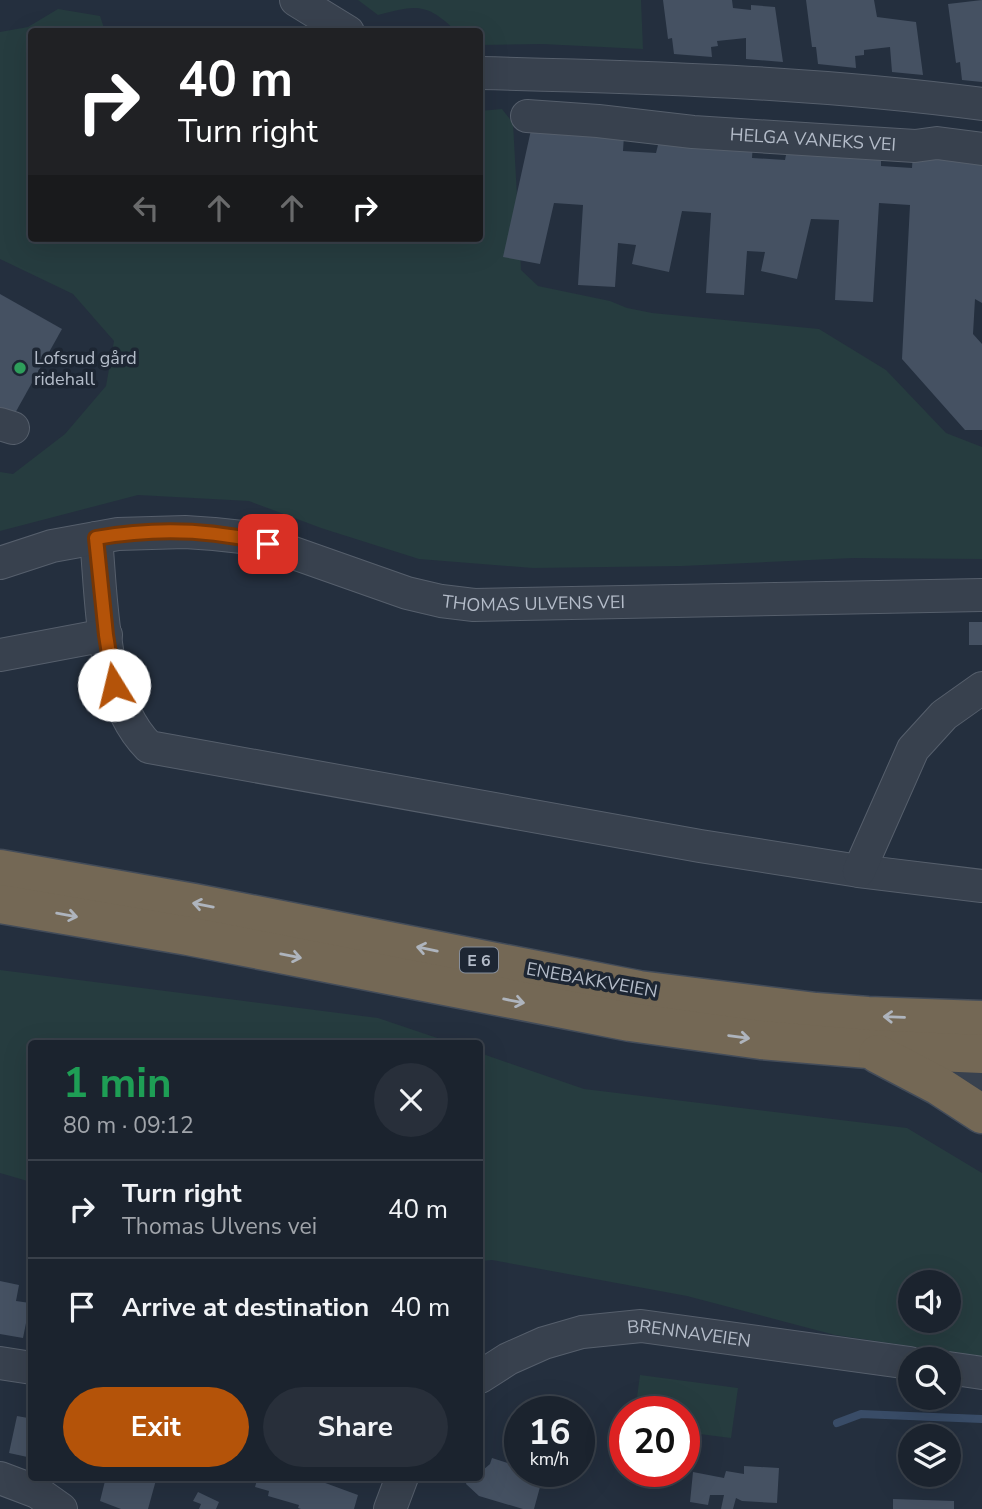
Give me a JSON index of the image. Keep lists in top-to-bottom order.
{
  "streets": {
    "highway": ["E 6", "ENEBAKKVEIEN"],
    "street": ["HELGA VANEKS VEI", "THOMAS ULVENS VEI", "BRENNAVEIEN"]
  },
  "places": ["Lofsrud gård ridehall"],
  "page": {
    "turn": ["40 m", "Turn right"],
    "heading": ["1 min", "80 m · 09:12"],
    "list": [
      {
        "name": "Turn right",
        "note": "Thomas Ulvens vei",
        "value": "40 m"
      },
      {
        "name": "Arrive at destination",
        "value": "40 m"
      }
    ],
    "buttons": ["Exit", "Share"],
    "speed": "16 km/h",
    "limit": "20"
  }
}
